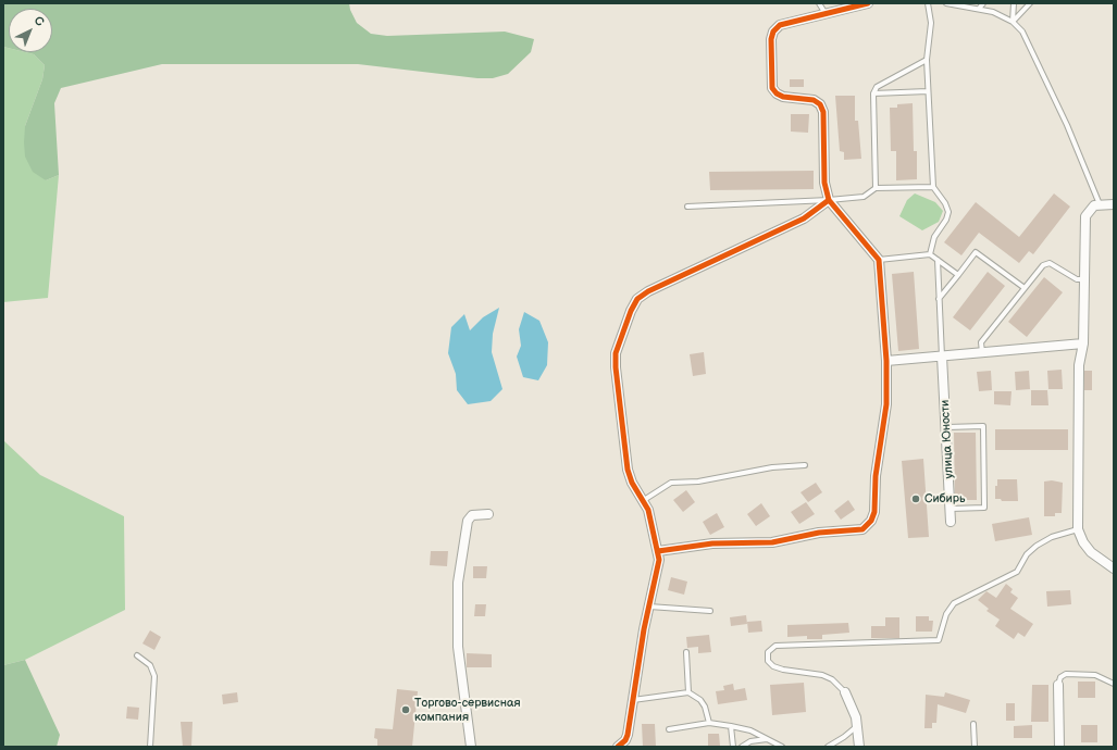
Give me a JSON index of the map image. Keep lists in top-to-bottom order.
{
  "streets": {
    "street": ["улица Юности"]
  },
  "places": ["Сибирь", "Торгово-сервисная компания"],
  "north": "top right"
}
